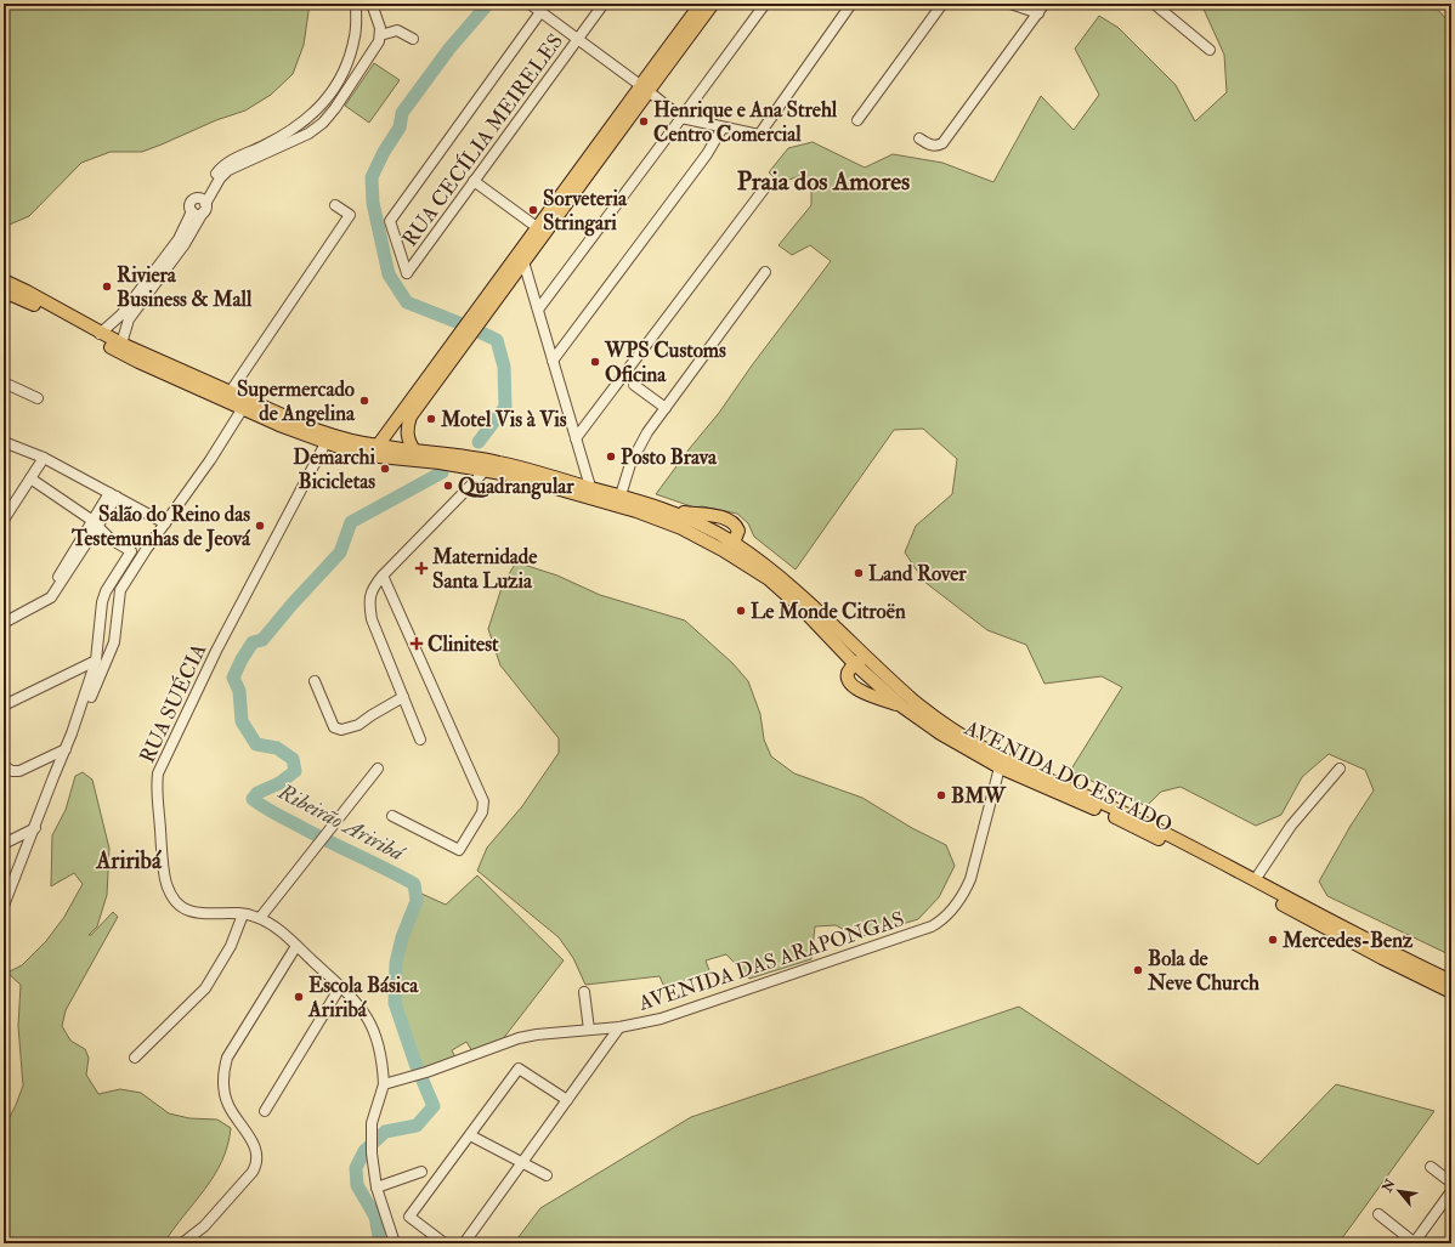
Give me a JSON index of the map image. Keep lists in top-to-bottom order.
{
  "streets": {
    "main road": ["AVENIDA DO ESTADO"],
    "street": ["RUA CECÍLIA MEIRELES", "RUA SUÉCIA", "AVENIDA DAS ARAPONGAS"]
  },
  "crossings": [
    ["RUA SUÉCIA", "AVENIDA DAS ARAPONGAS"],
    ["AVENIDA DO ESTADO", "AVENIDA DAS ARAPONGAS"]
  ],
  "districts": ["Praia dos Amores", "Ariribá"],
  "water": ["Ribeirão Ariribá"],
  "places": {
    "other": [
      "Henrique e Ana Strehl Centro Comercial",
      "Sorveteria Stringari",
      "Riviera Business & Mall",
      "WPS Customs Oficina",
      "Supermercado de Angelina",
      "Motel Vis à Vis",
      "Posto Brava",
      "Demarchi Bicicletas",
      "Quadrangular",
      "Salão do Reino das Testemunhas de Jeová",
      "Land Rover",
      "Le Monde Citroën",
      "BMW",
      "Mercedes-Benz",
      "Bola de Neve Church",
      "Escola Básica Ariribá"
    ],
    "health": ["Maternidade Santa Luzia", "Clinitest"]
  },
  "north": "top left"
}
